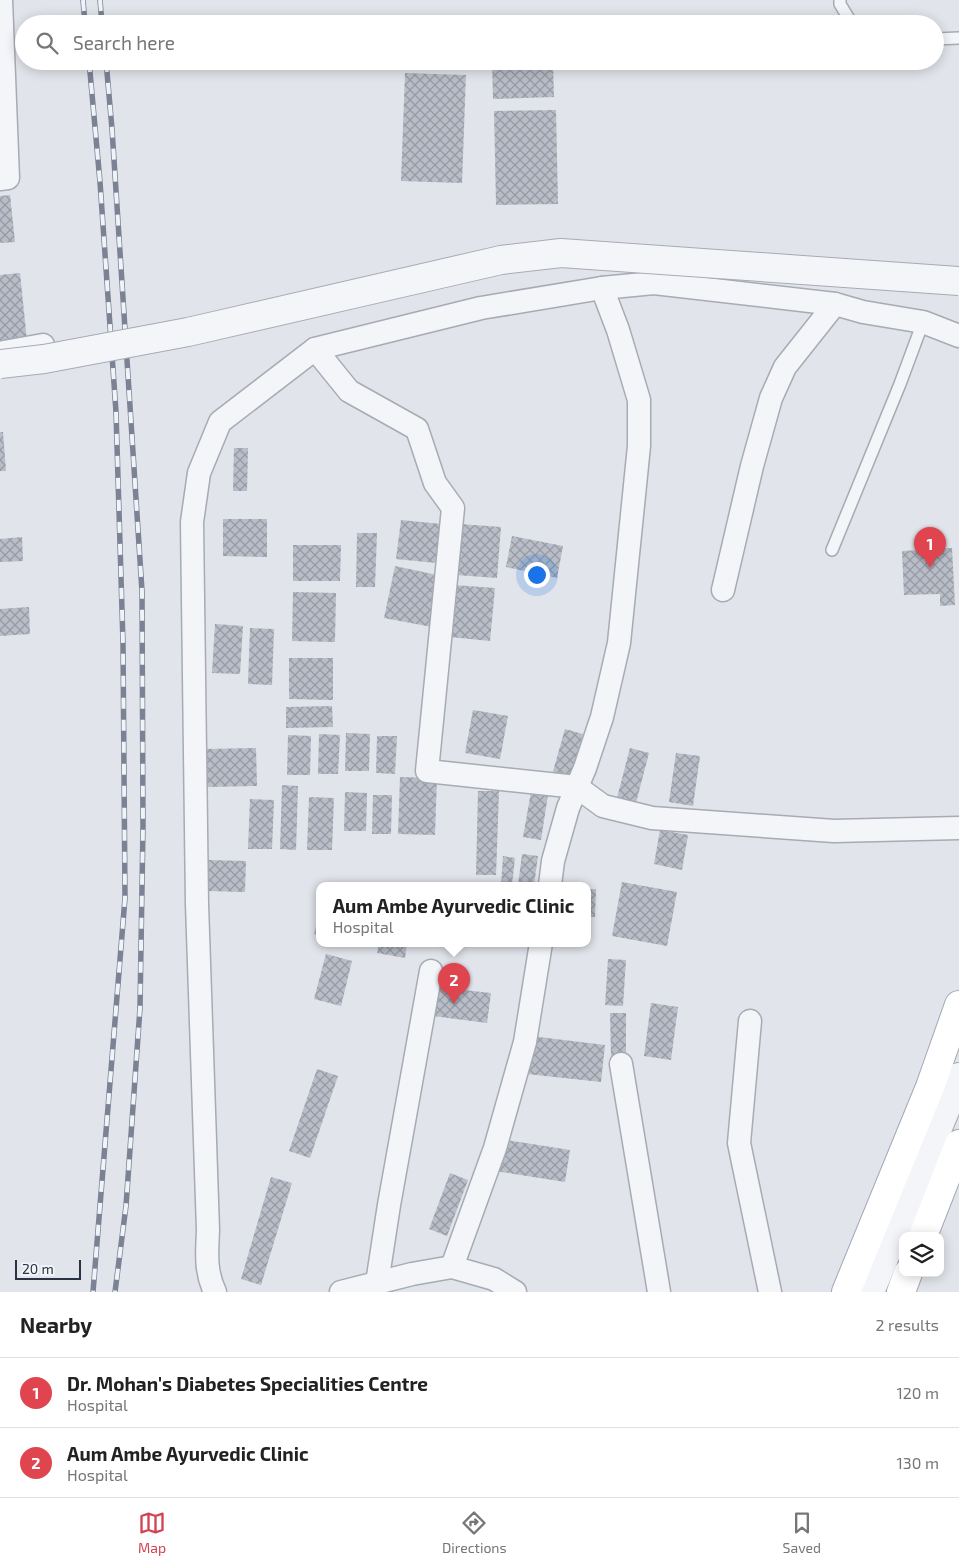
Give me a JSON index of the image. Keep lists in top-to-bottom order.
{
  "scale_bar": "20 m",
  "page": {
    "search": "Search here",
    "pins": ["1", "2"],
    "popup": ["Aum Ambe Ayurvedic Clinic", "Hospital"],
    "scale": "20 m",
    "heading": ["Nearby", "2 results"],
    "list": [
      {
        "mark": "1",
        "name": "Dr. Mohan's Diabetes Specialities Centre",
        "note": "Hospital",
        "value": "120 m"
      },
      {
        "mark": "2",
        "name": "Aum Ambe Ayurvedic Clinic",
        "note": "Hospital",
        "value": "130 m"
      }
    ],
    "nav": ["Map", "Directions", "Saved"]
  }
}
